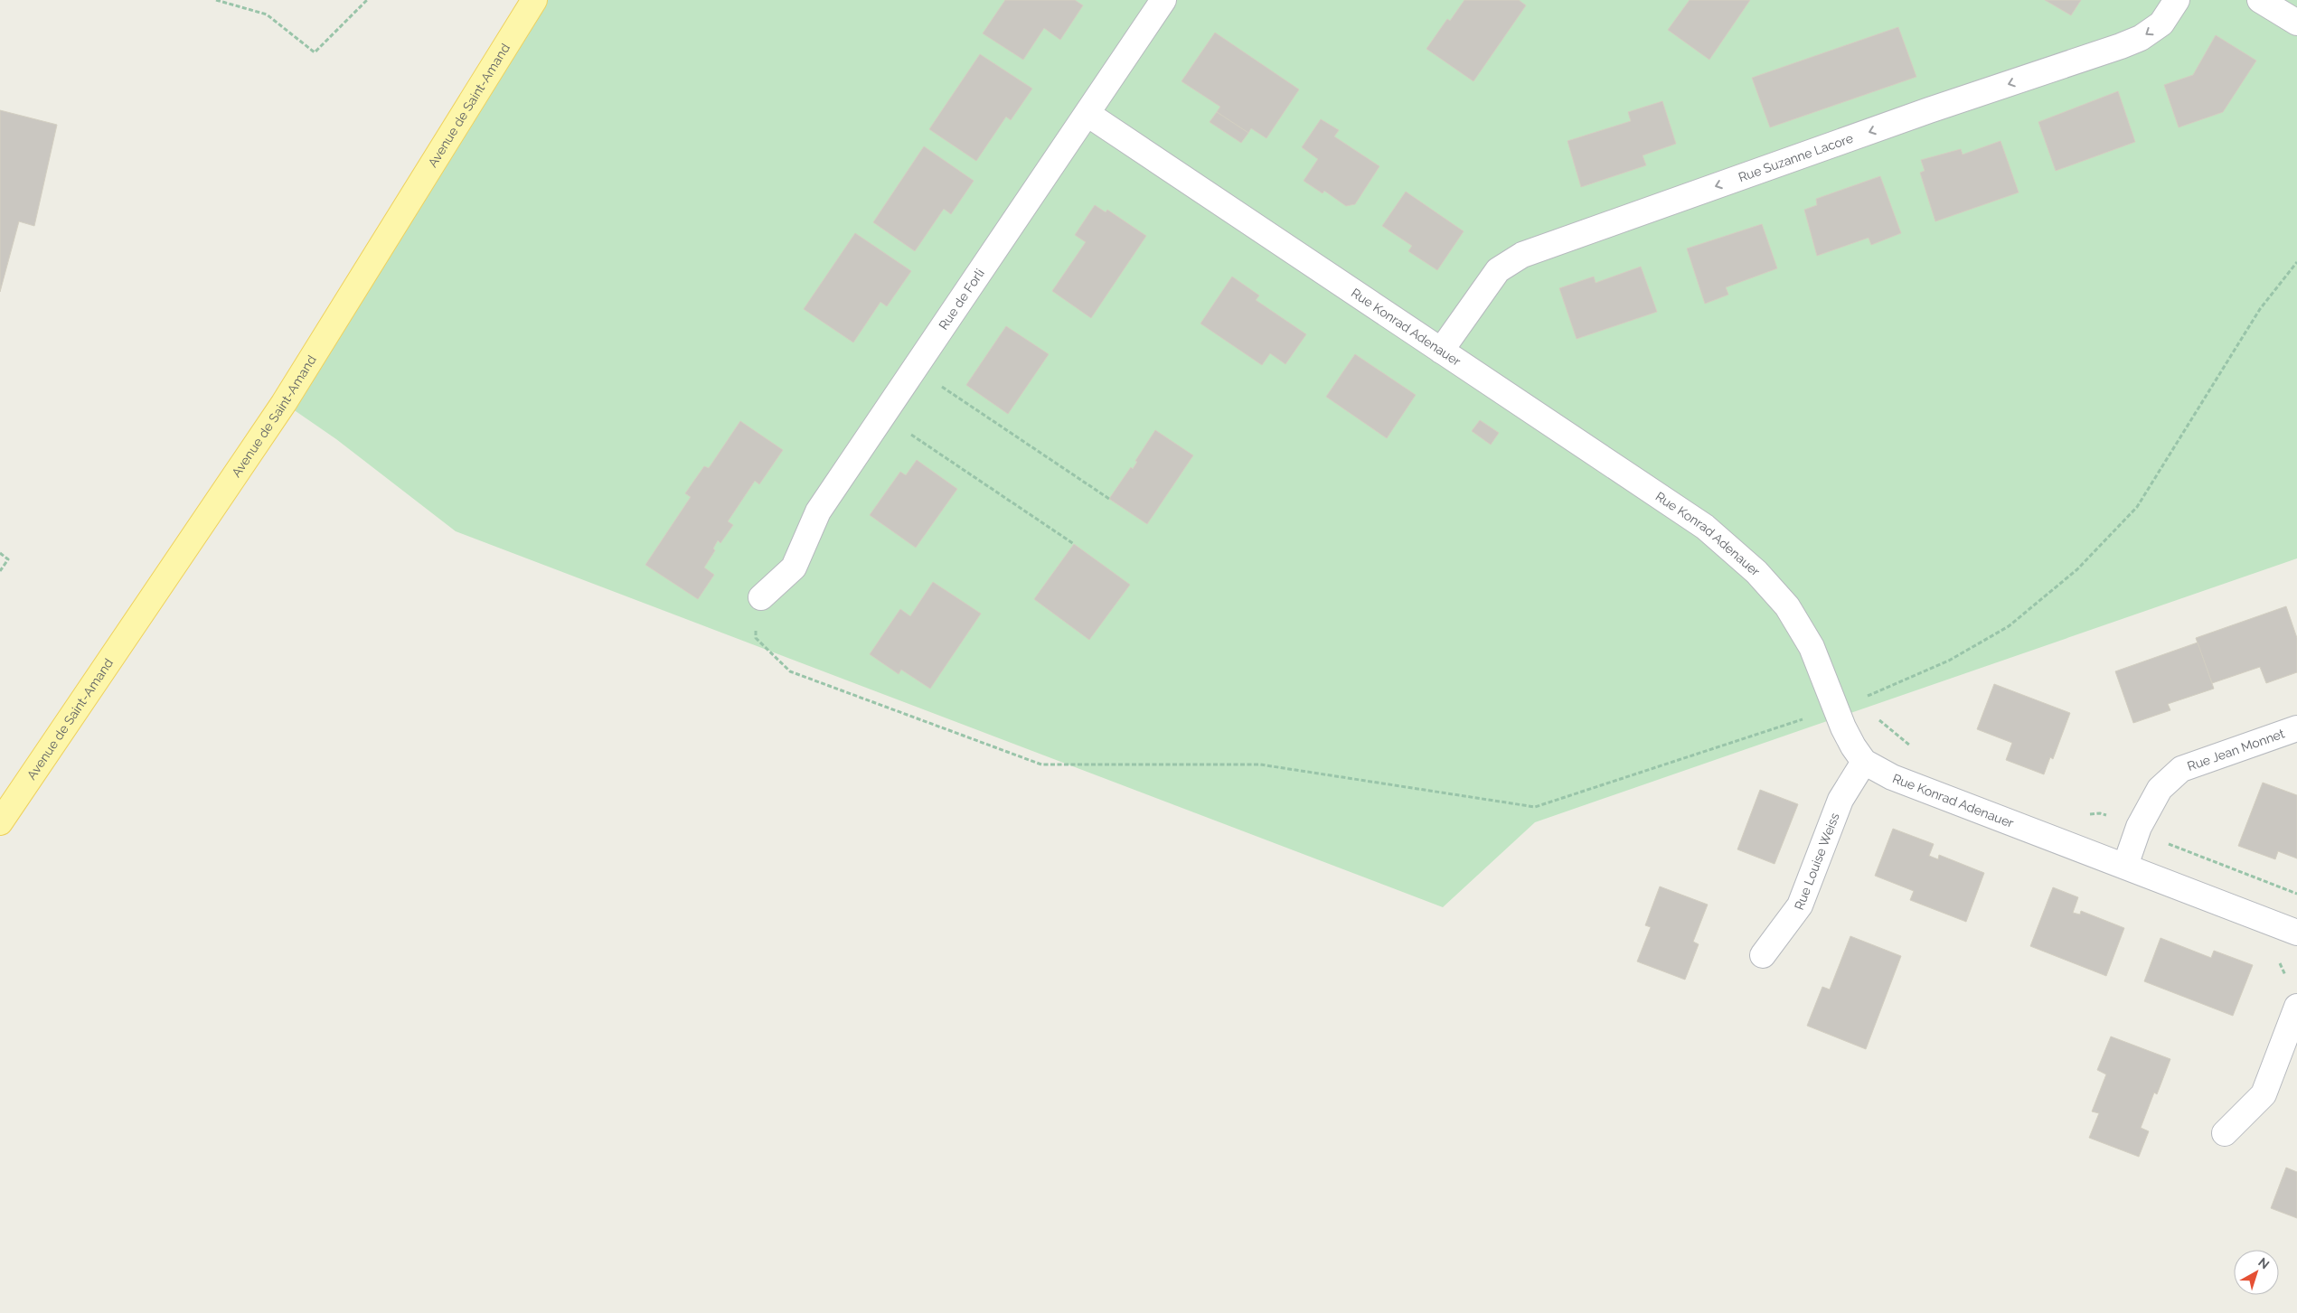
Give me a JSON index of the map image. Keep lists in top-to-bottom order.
{
  "streets": {
    "main road": ["Avenue de Saint-Amand"],
    "street": [
      "Rue Suzanne Lacore",
      "Rue de Forli",
      "Rue Konrad Adenauer",
      "Rue Jean Monnet",
      "Rue Louise Weiss"
    ]
  },
  "crossings": [
    ["Rue Suzanne Lacore", "Rue Konrad Adenauer"],
    ["Rue de Forli", "Rue Konrad Adenauer"],
    ["Rue Konrad Adenauer", "Rue Jean Monnet"],
    ["Rue Konrad Adenauer", "Rue Louise Weiss"]
  ],
  "one_way": ["Rue Suzanne Lacore"],
  "north": "top right"
}
